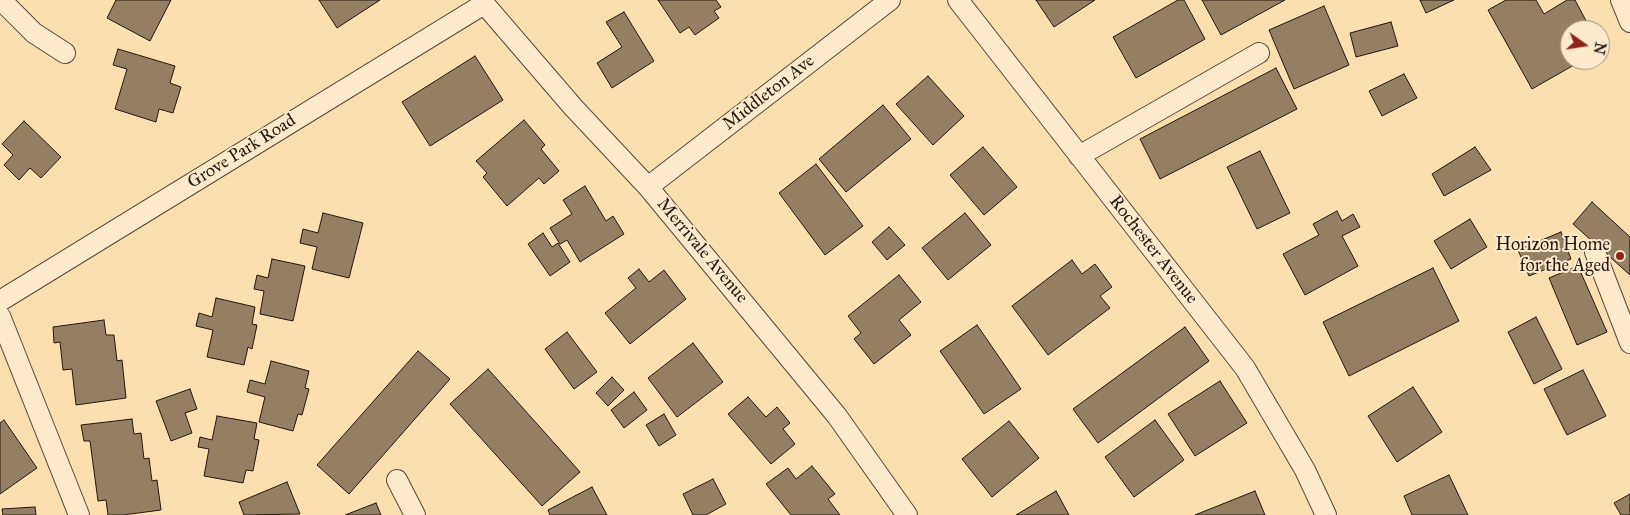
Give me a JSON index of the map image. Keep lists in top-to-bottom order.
{
  "streets": {
    "street": [
      "Middleton Ave",
      "Grove Park Road",
      "Rochester Avenue",
      "Merrivale Avenue"
    ]
  },
  "crossings": [
    ["Middleton Ave", "Merrivale Avenue"],
    ["Grove Park Road", "Merrivale Avenue"]
  ],
  "places": ["Horizon Home for the Aged"],
  "north": "right"
}
